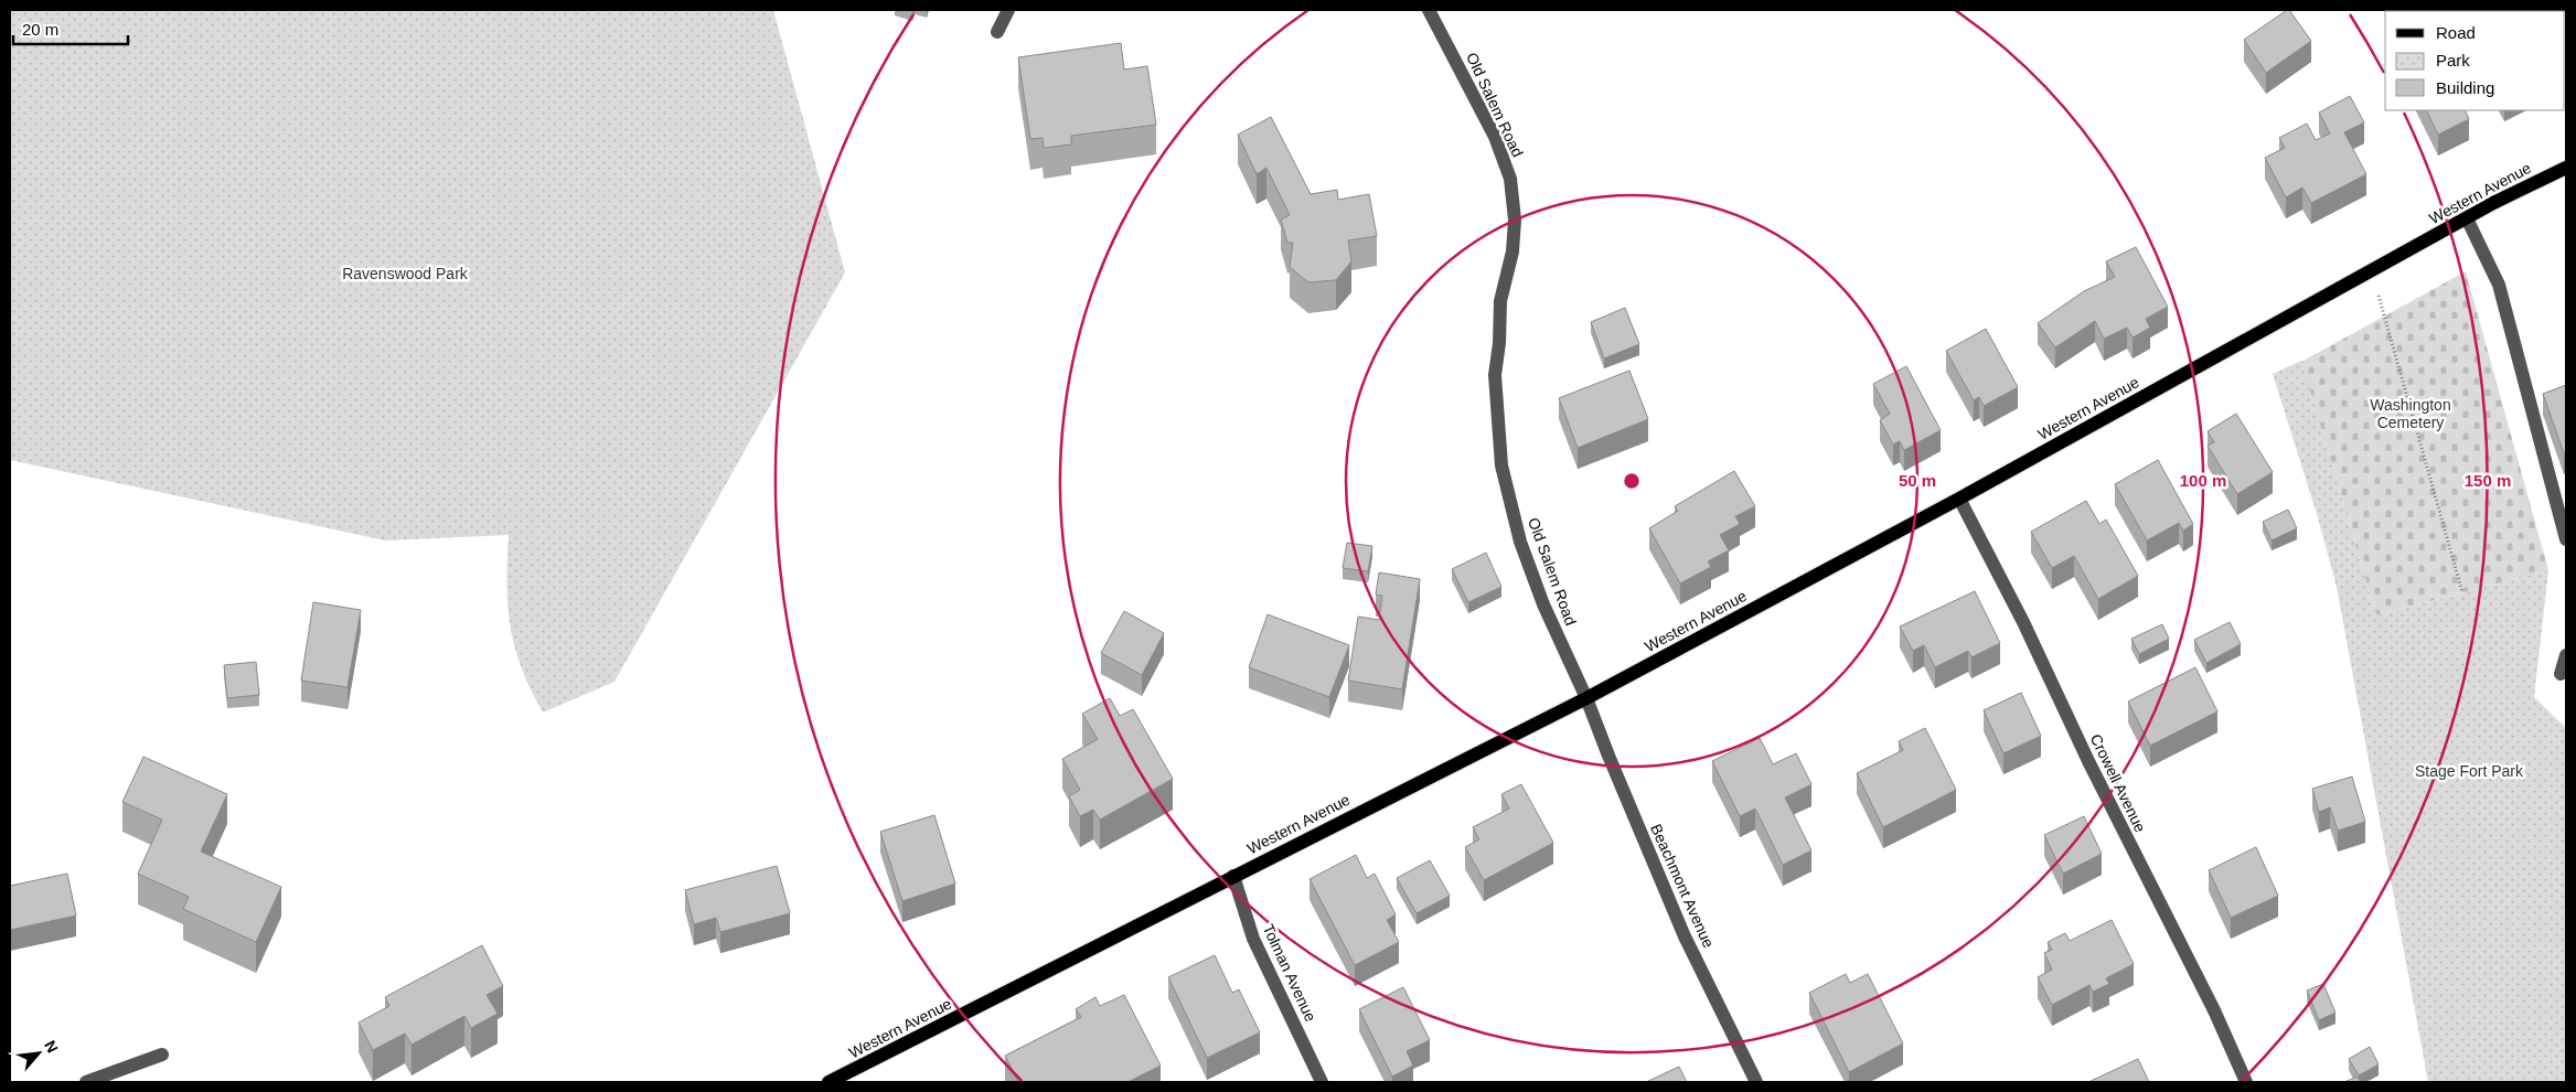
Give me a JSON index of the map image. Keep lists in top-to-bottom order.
{
  "streets": {
    "main road": ["Western Avenue"],
    "street": [
      "Old Salem Road",
      "Crowell Avenue",
      "Beachmont Avenue",
      "Tolman Avenue"
    ]
  },
  "crossings": [
    ["Old Salem Road", "Western Avenue"],
    ["Old Salem Road", "Beachmont Avenue"],
    ["Western Avenue", "Crowell Avenue"],
    ["Western Avenue", "Beachmont Avenue"],
    ["Western Avenue", "Tolman Avenue"]
  ],
  "parks": ["Ravenswood Park", "Washington Cemetery", "Stage Fort Park"],
  "legend": ["Road", "Park", "Building"],
  "scale_bar": "20 m",
  "north": "top right",
  "rings": ["50 m", "100 m", "150 m"]
}
